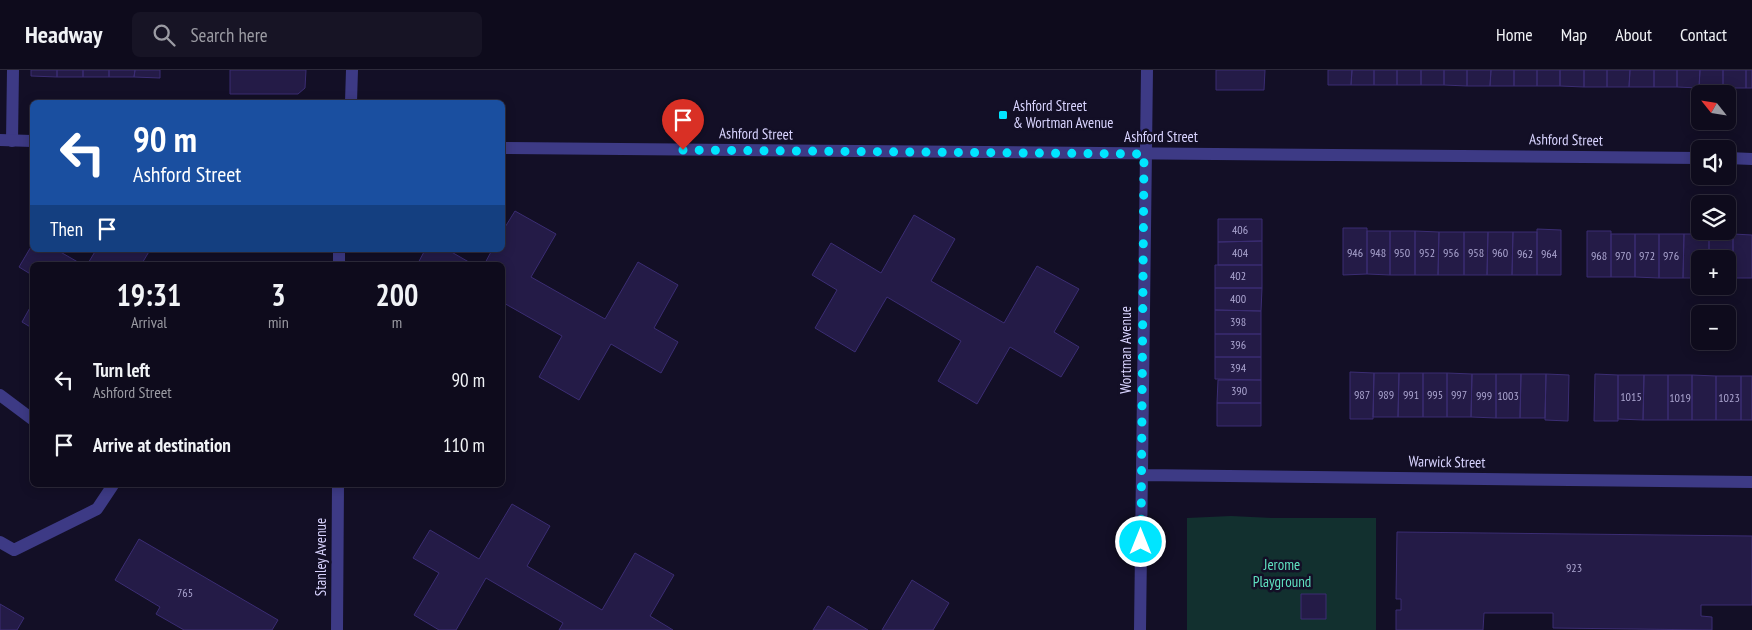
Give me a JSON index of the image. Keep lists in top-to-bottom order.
{
  "streets": {
    "street": [
      "Ashford Street",
      "Wortman Avenue",
      "Warwick Street",
      "Stanley Avenue"
    ]
  },
  "crossings": [
    ["Ashford Street", "Wortman Avenue"],
    ["Wortman Avenue", "Warwick Street"]
  ],
  "parks": ["Jerome Playground"],
  "places": {
    "transit": ["Ashford Street & Wortman Avenue"]
  },
  "house_numbers": [
    "406",
    "404",
    "946",
    "948",
    "950",
    "952",
    "956",
    "958",
    "960",
    "962",
    "964",
    "968",
    "970",
    "972",
    "976",
    "402",
    "400",
    "398",
    "396",
    "394",
    "390",
    "987",
    "989",
    "991",
    "995",
    "997",
    "999",
    "1003",
    "1015",
    "1019",
    "1023",
    "923",
    "765"
  ],
  "north": "top left",
  "page": {
    "header": "Headway",
    "search": "Search here",
    "nav": [
      "Home",
      "Map",
      "About",
      "Contact"
    ],
    "map_buttons": ["+", "−"],
    "turn": ["90 m", "Ashford Street"],
    "then": "Then",
    "eta": [
      "19:31",
      "Arrival",
      "3",
      "min",
      "200",
      "m"
    ],
    "list": [
      {
        "name": "Turn left",
        "note": "Ashford Street",
        "value": "90 m"
      },
      {
        "name": "Arrive at destination",
        "value": "110 m"
      }
    ]
  }
}
